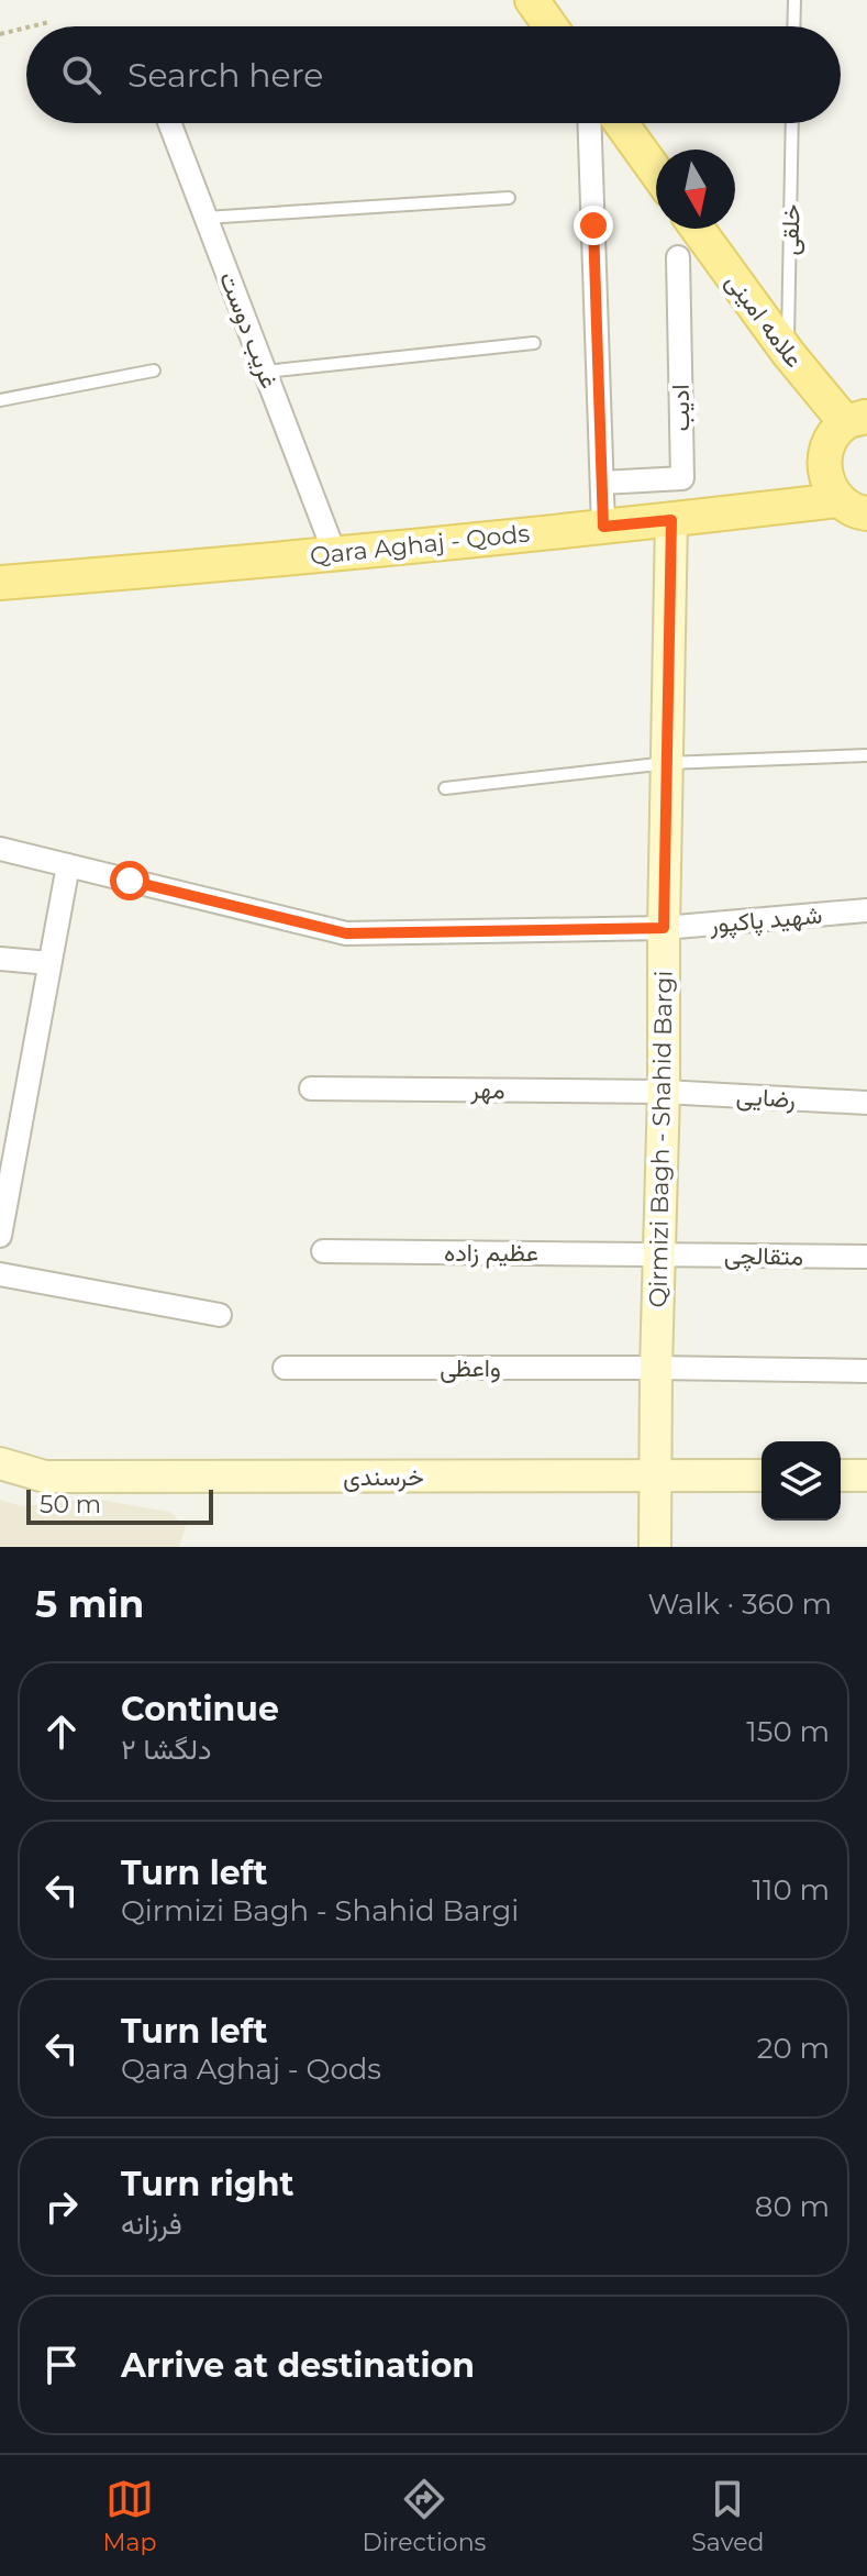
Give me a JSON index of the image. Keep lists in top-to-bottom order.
{
  "streets": {
    "main road": ["علامه امینی", "Qara Aghaj - Qods"],
    "street": [
      "غریب دوست",
      "ادیب",
      "شهید پاکپور",
      "مهر",
      "رضایی",
      "Qirmizi Bagh - Shahid Bargi",
      "عظیم زاده",
      "متقالچی",
      "واعظی",
      "خرسندی"
    ],
    "lane": ["خلقی"]
  },
  "crossings": [
    ["خلقی", "علامه امینی"],
    ["غریب دوست", "Qara Aghaj - Qods"],
    ["Qara Aghaj - Qods", "Qirmizi Bagh - Shahid Bargi"],
    ["شهید پاکپور", "Qirmizi Bagh - Shahid Bargi"],
    ["مهر", "رضایی"],
    ["مهر", "Qirmizi Bagh - Shahid Bargi"],
    ["رضایی", "Qirmizi Bagh - Shahid Bargi"],
    ["Qirmizi Bagh - Shahid Bargi", "عظیم زاده"],
    ["Qirmizi Bagh - Shahid Bargi", "متقالچی"],
    ["Qirmizi Bagh - Shahid Bargi", "واعظی"],
    ["Qirmizi Bagh - Shahid Bargi", "خرسندی"],
    ["عظیم زاده", "متقالچی"]
  ],
  "scale_bar": "50 m",
  "north": "bottom",
  "page": {
    "search": "Search here",
    "scale": "50 m",
    "heading": ["5 min", "Walk · 360 m"],
    "list": [
      ["Continue", "دلگشا ۲", "150 m"],
      ["Turn left", "Qirmizi Bagh - Shahid Bargi", "110 m"],
      ["Turn left", "Qara Aghaj - Qods", "20 m"],
      ["Turn right", "فرزانه", "80 m"],
      "Arrive at destination"
    ],
    "nav": ["Map", "Directions", "Saved"]
  }
}
